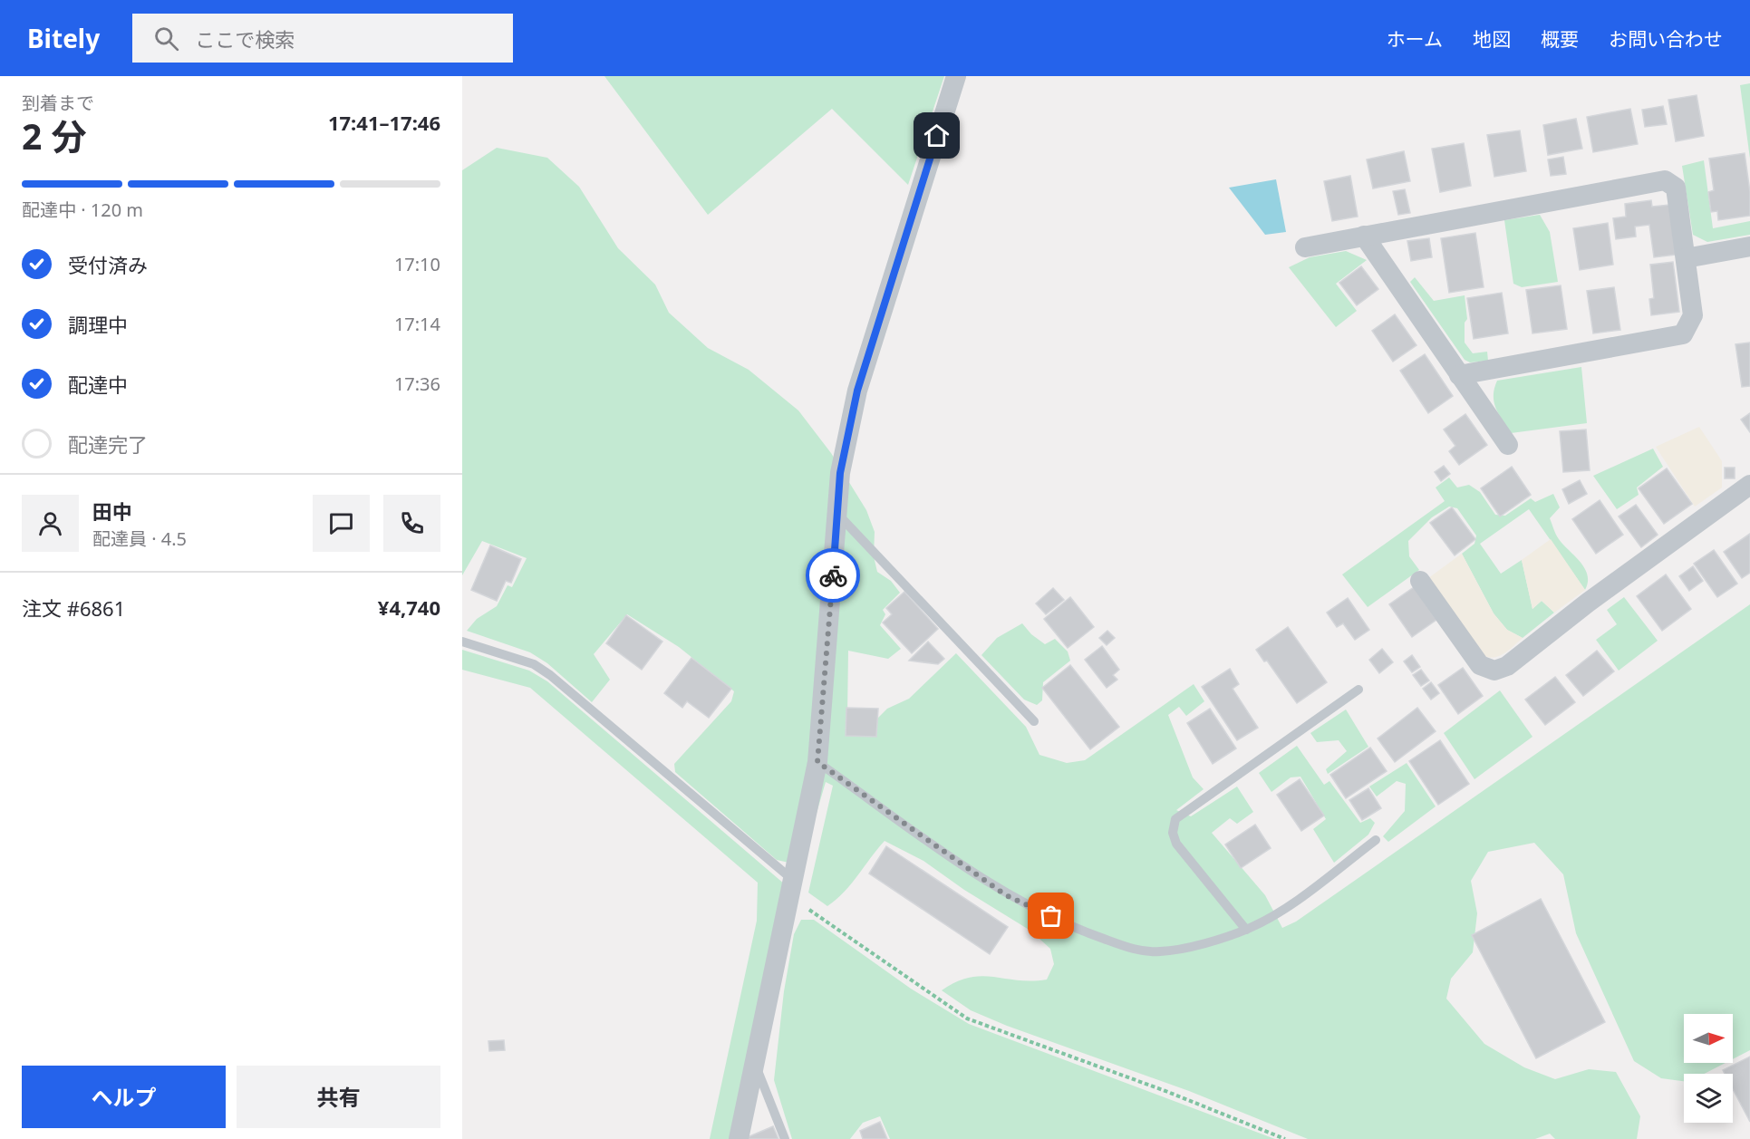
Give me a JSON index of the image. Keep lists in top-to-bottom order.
{
  "north": "right",
  "page": {
    "header": "Bitely",
    "search": "ここで検索",
    "nav": [
      "ホーム",
      "地図",
      "概要",
      "お問い合わせ"
    ],
    "heading": ["2 分", "到着まで", "17:41–17:46"],
    "panel": [
      "田中",
      "配達員 · 4.5",
      "注文 #6861",
      "¥4,740"
    ],
    "bar": "配達中 · 120 m",
    "list": [
      ["受付済み", "17:10"],
      ["調理中", "17:14"],
      ["配達中", "17:36"],
      "配達完了"
    ],
    "buttons": ["ヘルプ", "共有"]
  }
}
